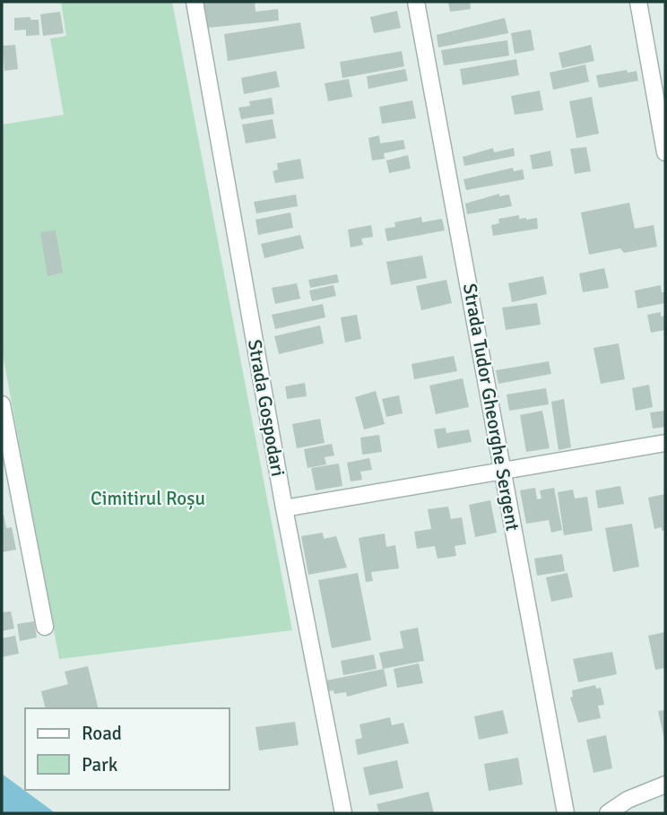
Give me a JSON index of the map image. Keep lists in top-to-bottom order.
{
  "streets": {
    "street": ["Strada Tudor Gheorghe Sergent", "Strada Gospodari"]
  },
  "parks": ["Cimitirul Roșu"],
  "legend": ["Road", "Park"]
}
